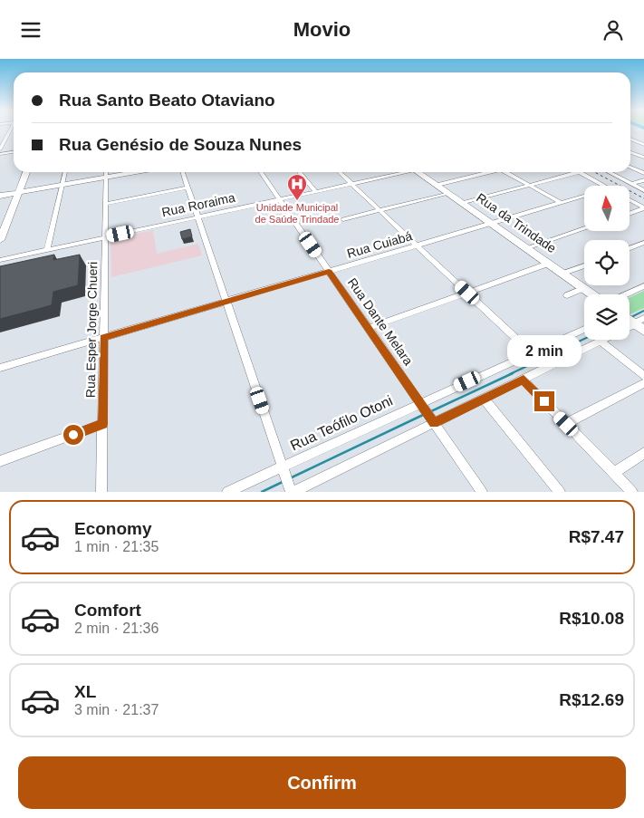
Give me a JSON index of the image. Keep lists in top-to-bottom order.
{
  "streets": {
    "street": [
      "Rua Roraima",
      "Rua da Trindade",
      "Rua Cuiabá",
      "Rua Dante Melara",
      "Rua Esper Jorge Chueri",
      "Rua Teófilo Otoni"
    ]
  },
  "crossings": [
    ["Rua Roraima", "Rua Dante Melara"],
    ["Rua Roraima", "Rua Esper Jorge Chueri"],
    ["Rua da Trindade", "Rua Cuiabá"],
    ["Rua Cuiabá", "Rua Dante Melara"],
    ["Rua Cuiabá", "Rua Esper Jorge Chueri"],
    ["Rua Dante Melara", "Rua Teófilo Otoni"]
  ],
  "places": {
    "hospital": ["Unidade Municipal de Saúde Trindade"]
  },
  "north": "top",
  "page": {
    "header": "Movio",
    "banner": ["Rua Santo Beato Otaviano", "Rua Genésio de Souza Nunes"],
    "bubble": "2 min",
    "list": [
      {
        "name": "Economy",
        "note": "1 min · 21:35",
        "value": "R$7.47"
      },
      {
        "name": "Comfort",
        "note": "2 min · 21:36",
        "value": "R$10.08"
      },
      {
        "name": "XL",
        "note": "3 min · 21:37",
        "value": "R$12.69"
      }
    ],
    "buttons": "Confirm"
  }
}
